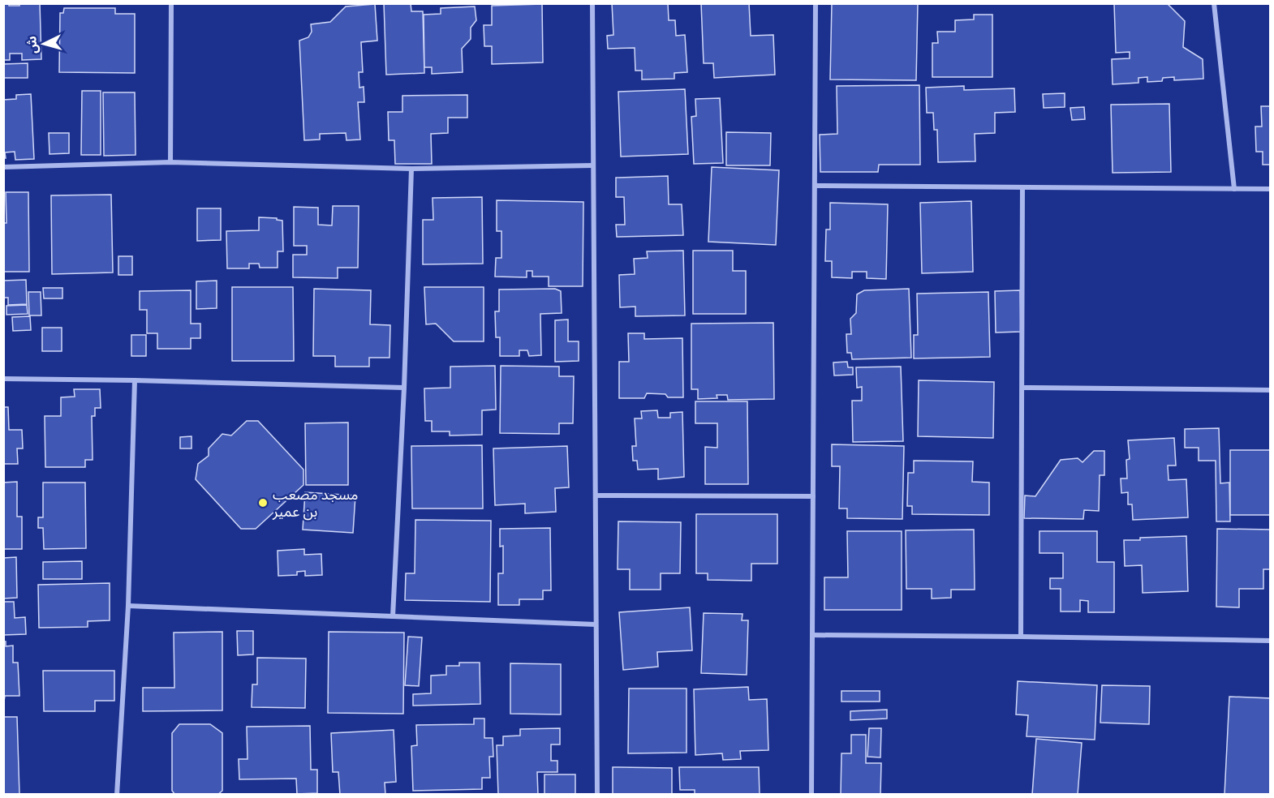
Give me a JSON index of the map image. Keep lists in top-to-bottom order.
{
  "places": ["مسجد مصعب بن عمير"],
  "north": "left"
}
